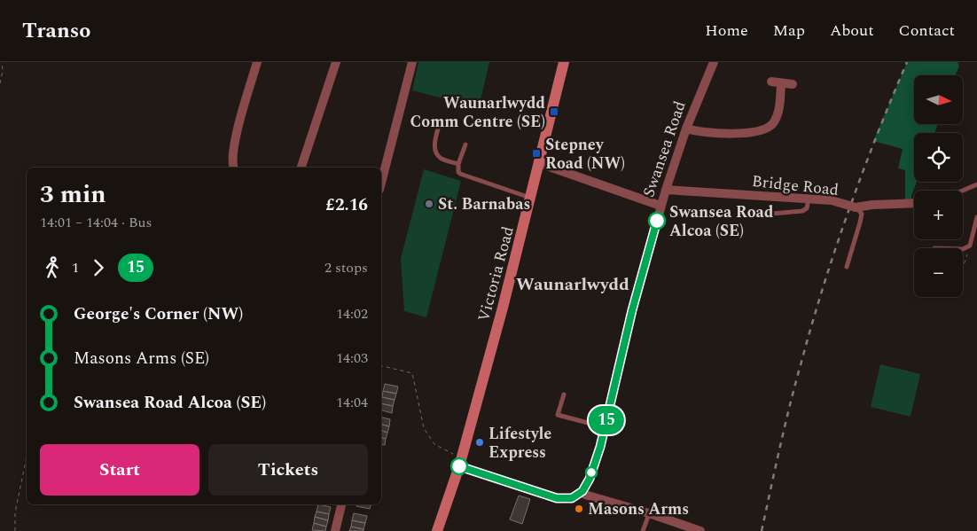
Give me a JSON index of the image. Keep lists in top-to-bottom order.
{
  "streets": {
    "main road": ["Victoria Road"],
    "street": ["Swansea Road", "Bridge Road"]
  },
  "crossings": [
    ["Swansea Road", "Bridge Road"]
  ],
  "districts": ["Waunarlwydd"],
  "places": {
    "transit": ["Waunarlwydd Comm Centre (SE)", "Stepney Road (NW)"],
    "other": [
      "St. Barnabas",
      "Swansea Road Alcoa (SE)",
      "Lifestyle Express",
      "Masons Arms"
    ]
  },
  "lines": ["bus line 15"],
  "north": "right",
  "page": {
    "header": "Transo",
    "nav": [
      "Home",
      "Map",
      "About",
      "Contact"
    ],
    "on_map": "15",
    "map_buttons": ["+", "−"],
    "heading": ["3 min", "14:01 – 14:04 · Bus", "£2.16"],
    "legs": ["1", "15", "2 stops"],
    "list": [
      {
        "name": "George's Corner (NW)",
        "value": "14:02"
      },
      {
        "name": "Masons Arms (SE)",
        "value": "14:03"
      },
      {
        "name": "Swansea Road Alcoa (SE)",
        "value": "14:04"
      }
    ],
    "buttons": ["Start", "Tickets"]
  }
}
